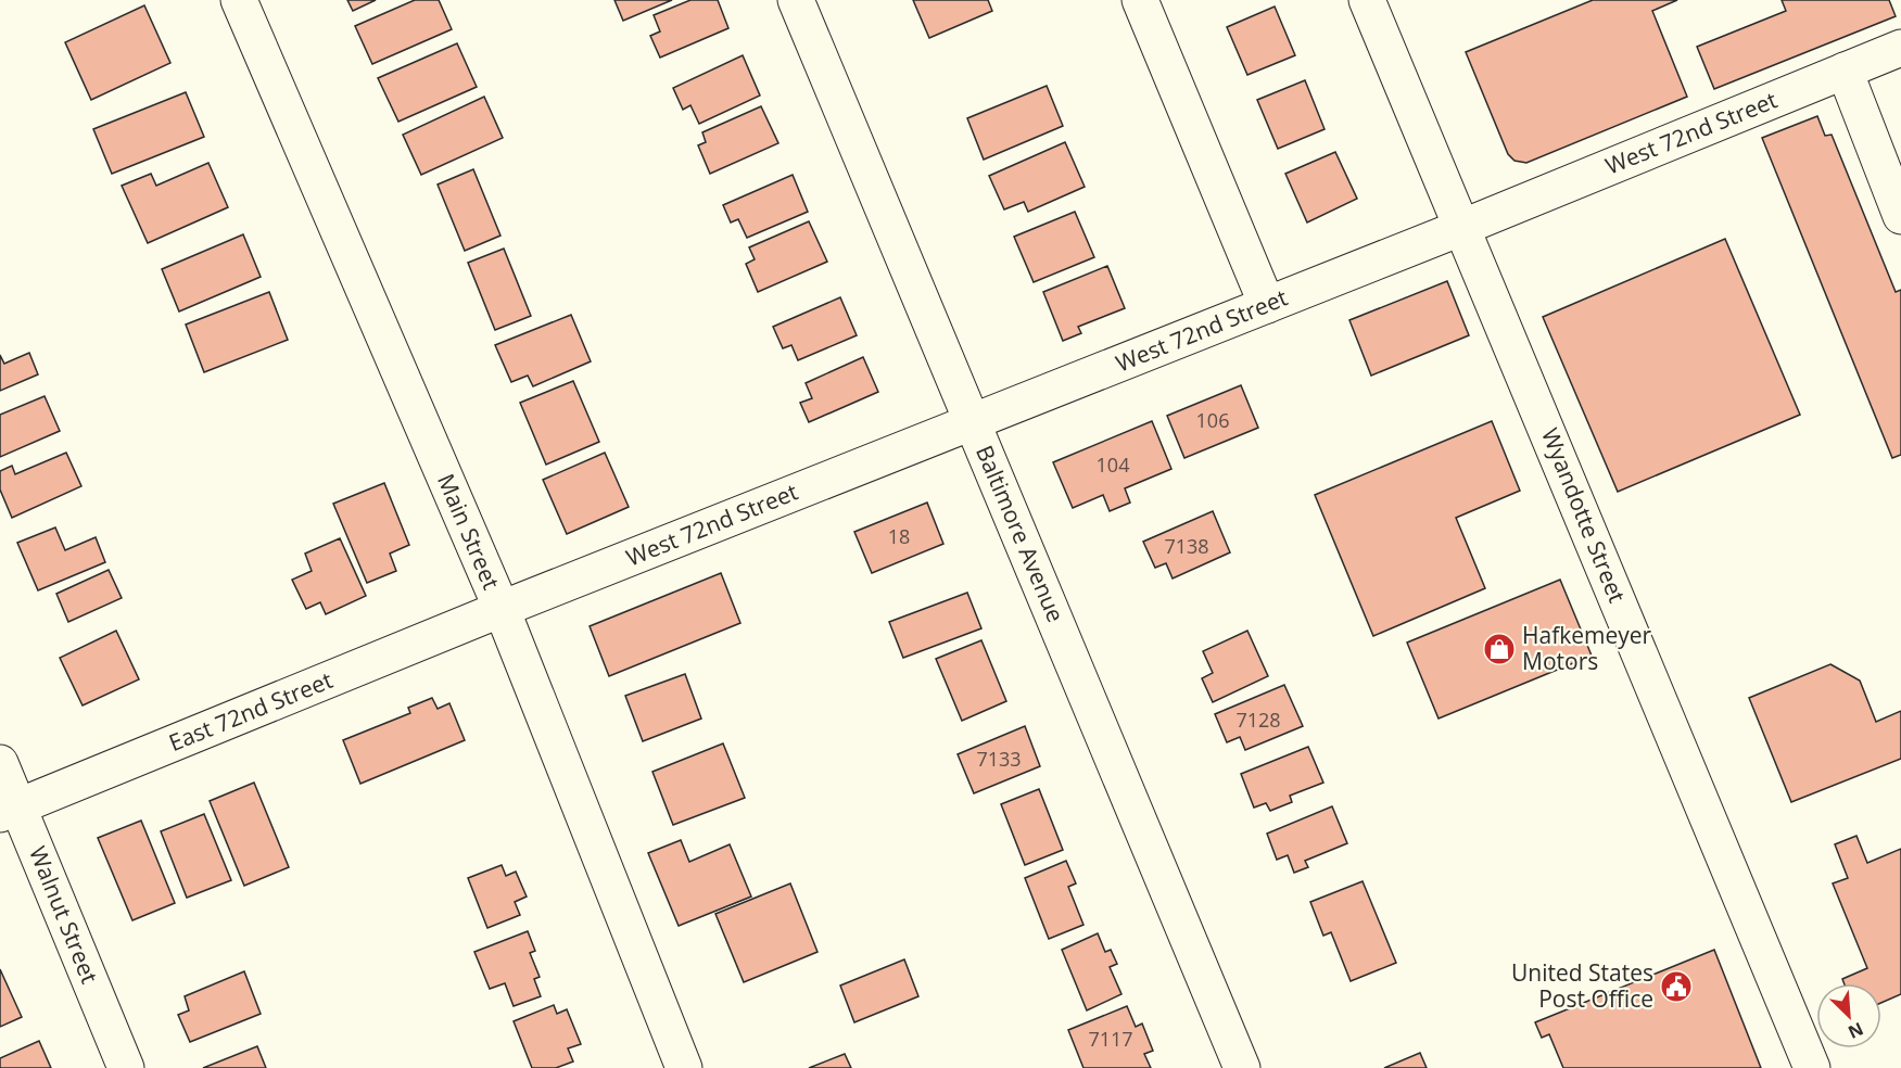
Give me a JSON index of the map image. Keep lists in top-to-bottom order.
{
  "streets": {
    "street": [
      "West 72nd Street",
      "Wyandotte Street",
      "Main Street",
      "Baltimore Avenue",
      "East 72nd Street",
      "Walnut Street"
    ]
  },
  "crossings": [
    ["West 72nd Street", "Wyandotte Street"],
    ["West 72nd Street", "Main Street"],
    ["West 72nd Street", "Baltimore Avenue"],
    ["West 72nd Street", "East 72nd Street"],
    ["Main Street", "East 72nd Street"],
    ["East 72nd Street", "Walnut Street"]
  ],
  "places": {
    "shop": ["Hafkemeyer Motors"],
    "public building": ["United States Post Office"]
  },
  "house_numbers": [
    "106",
    "104",
    "18",
    "7138",
    "7128",
    "7133",
    "7117"
  ],
  "north": "bottom right"
}
